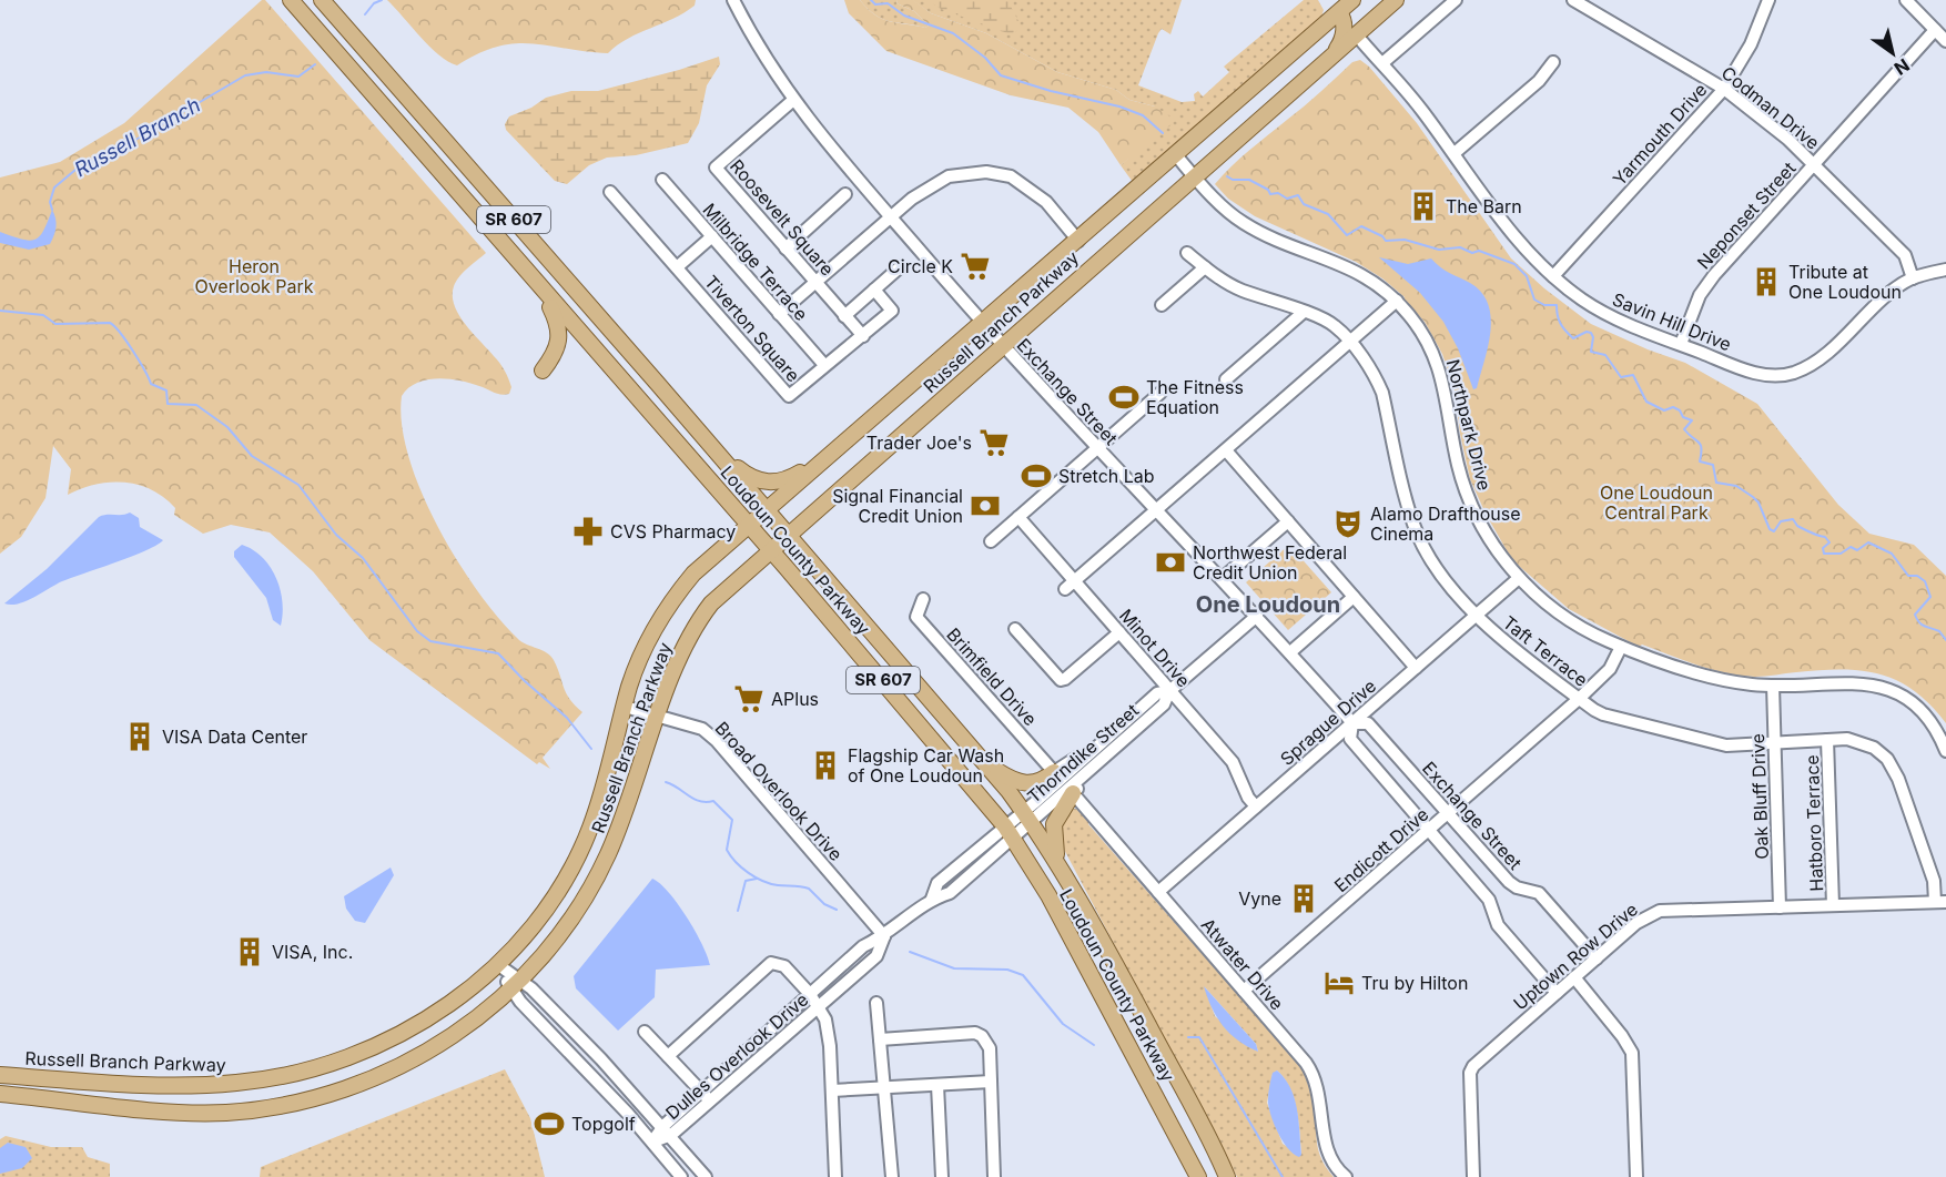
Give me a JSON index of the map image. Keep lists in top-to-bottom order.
{
  "streets": {
    "main road": ["SR 607", "Russell Branch Parkway", "Loudoun County Parkway"],
    "street": [
      "Codman Drive",
      "Yarmouth Drive",
      "Neponset Street",
      "Roosevelt Square",
      "Milbridge Terrace",
      "Savin Hill Drive",
      "Tiverton Square",
      "Exchange Street",
      "Northpark Drive",
      "Minot Drive",
      "Taft Terrace",
      "Brimfield Drive",
      "Sprague Drive",
      "Thorndike Street",
      "Broad Overlook Drive",
      "Oak Bluff Drive",
      "Hatboro Terrace",
      "Endicott Drive",
      "Uptown Row Drive",
      "Atwater Drive",
      "Dulles Overlook Drive"
    ]
  },
  "crossings": [
    ["Codman Drive", "Yarmouth Drive"],
    ["Codman Drive", "Neponset Street"],
    ["Codman Drive", "Savin Hill Drive"],
    ["Yarmouth Drive", "Savin Hill Drive"],
    ["Neponset Street", "Savin Hill Drive"],
    ["Roosevelt Square", "Tiverton Square"],
    ["Roosevelt Square", "Exchange Street"],
    ["Milbridge Terrace", "Tiverton Square"],
    ["Russell Branch Parkway", "Savin Hill Drive"],
    ["Russell Branch Parkway", "Exchange Street"],
    ["Russell Branch Parkway", "Northpark Drive"],
    ["Russell Branch Parkway", "Loudoun County Parkway"],
    ["Russell Branch Parkway", "Broad Overlook Drive"],
    ["Exchange Street", "Sprague Drive"],
    ["Exchange Street", "Thorndike Street"],
    ["Exchange Street", "Endicott Drive"],
    ["Exchange Street", "Uptown Row Drive"],
    ["Northpark Drive", "Sprague Drive"],
    ["Northpark Drive", "Oak Bluff Drive"],
    ["Northpark Drive", "Endicott Drive"],
    ["Loudoun County Parkway", "Thorndike Street"],
    ["Loudoun County Parkway", "Dulles Overlook Drive"],
    ["Minot Drive", "Sprague Drive"],
    ["Minot Drive", "Thorndike Street"],
    ["Taft Terrace", "Sprague Drive"],
    ["Taft Terrace", "Oak Bluff Drive"],
    ["Taft Terrace", "Hatboro Terrace"],
    ["Taft Terrace", "Endicott Drive"],
    ["Taft Terrace", "Uptown Row Drive"],
    ["Sprague Drive", "Atwater Drive"],
    ["Thorndike Street", "Dulles Overlook Drive"],
    ["Broad Overlook Drive", "Dulles Overlook Drive"],
    ["Oak Bluff Drive", "Uptown Row Drive"],
    ["Hatboro Terrace", "Uptown Row Drive"],
    ["Endicott Drive", "Atwater Drive"]
  ],
  "districts": ["One Loudoun"],
  "water": ["Russell Branch"],
  "parks": ["Heron Overlook Park", "One Loudoun Central Park"],
  "places": {
    "building": [
      "The Barn",
      "Tribute at One Loudoun",
      "VISA Data Center",
      "Flagship Car Wash of One Loudoun",
      "Vyne",
      "VISA, Inc."
    ],
    "supermarket": ["Circle K", "Trader Joe's", "APlus"],
    "sports": ["The Fitness Equation", "Stretch Lab", "Topgolf"],
    "bank": ["Signal Financial Credit Union", "Northwest Federal Credit Union"],
    "theatre": ["Alamo Drafthouse Cinema"],
    "pharmacy": ["CVS Pharmacy"],
    "hotel": ["Tru by Hilton"]
  },
  "north": "bottom right"
}
